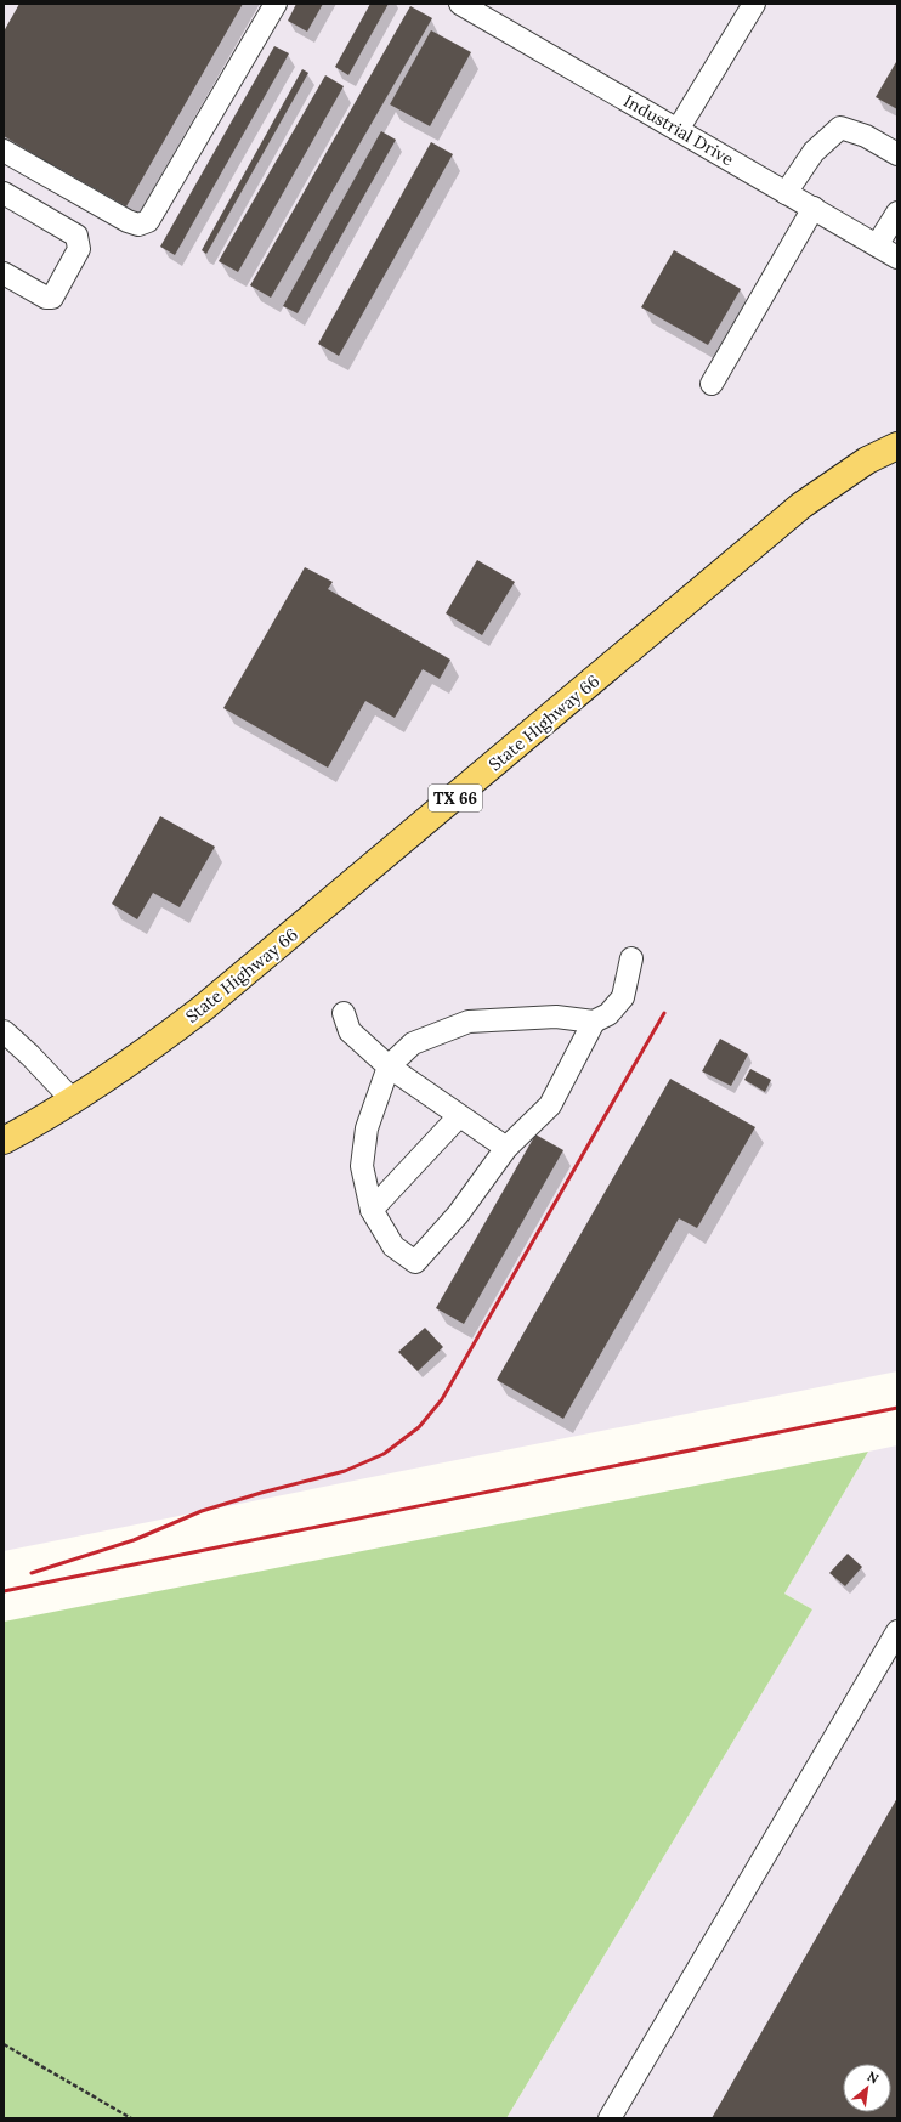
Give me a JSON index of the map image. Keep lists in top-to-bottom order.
{
  "streets": {
    "main road": ["State Highway 66", "TX 66"],
    "street": ["Industrial Drive"]
  },
  "north": "top right"
}
